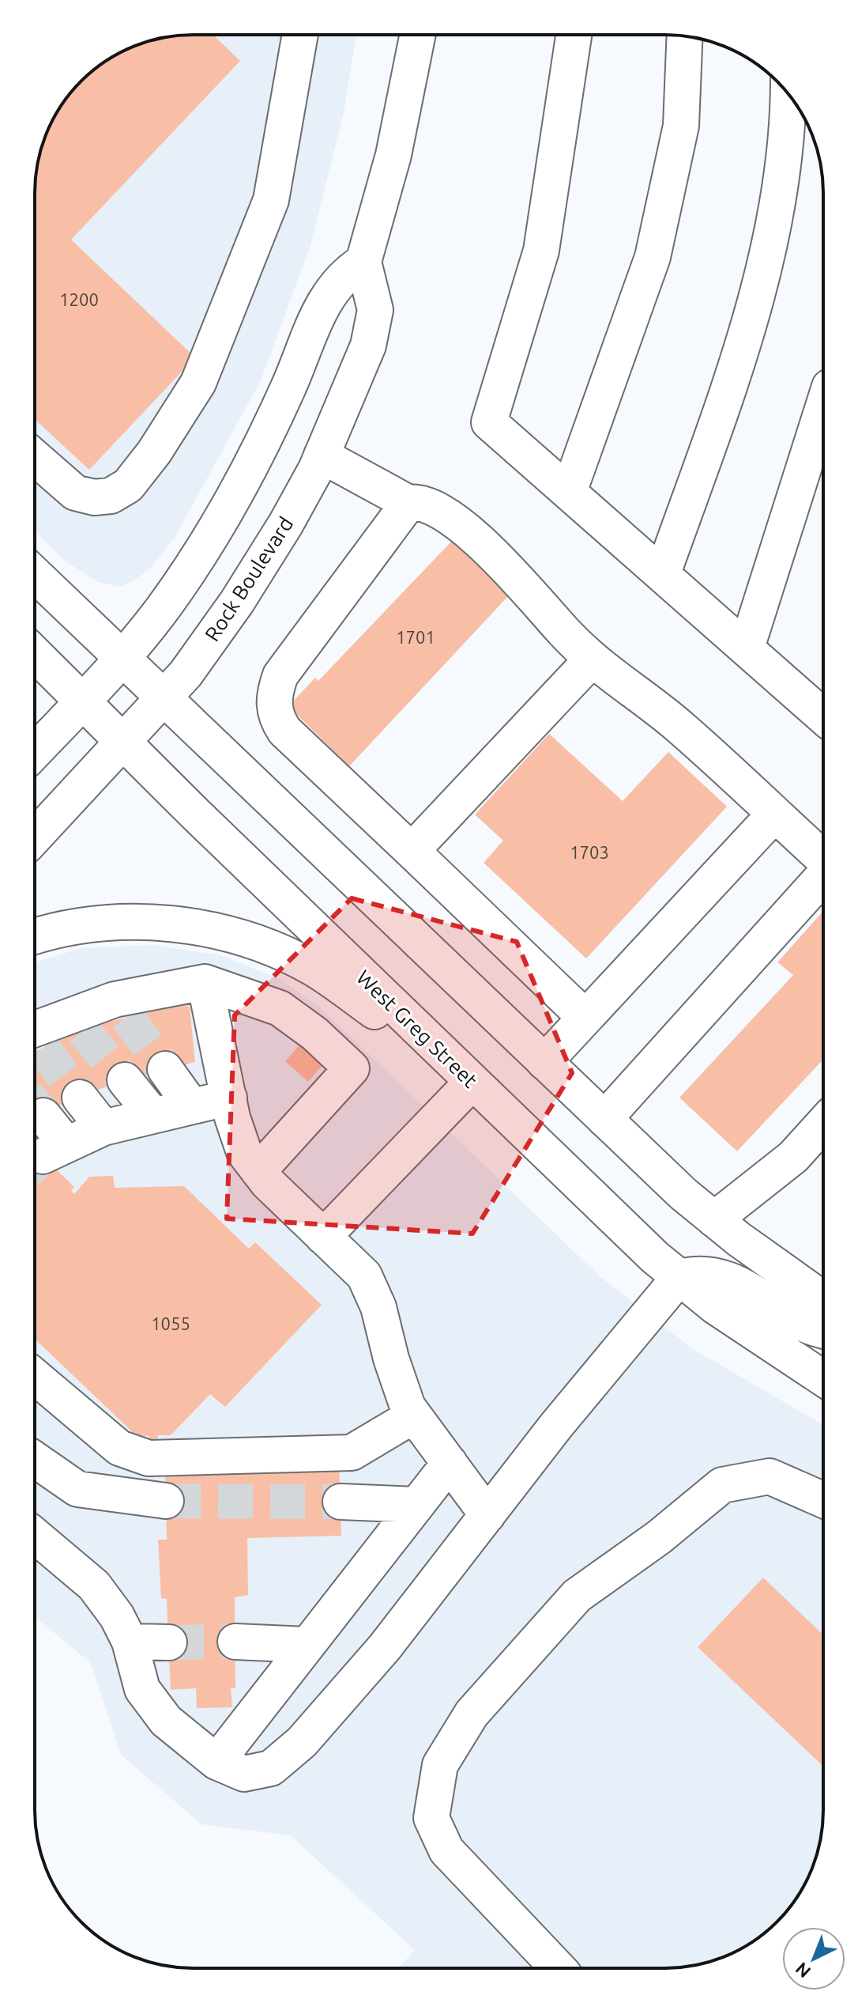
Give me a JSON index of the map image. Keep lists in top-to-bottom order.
{
  "streets": {
    "main road": ["Rock Boulevard", "West Greg Street"]
  },
  "crossings": [
    ["Rock Boulevard", "West Greg Street"]
  ],
  "house_numbers": [
    "1200",
    "1701",
    "1703",
    "1055"
  ],
  "north": "bottom left"
}
